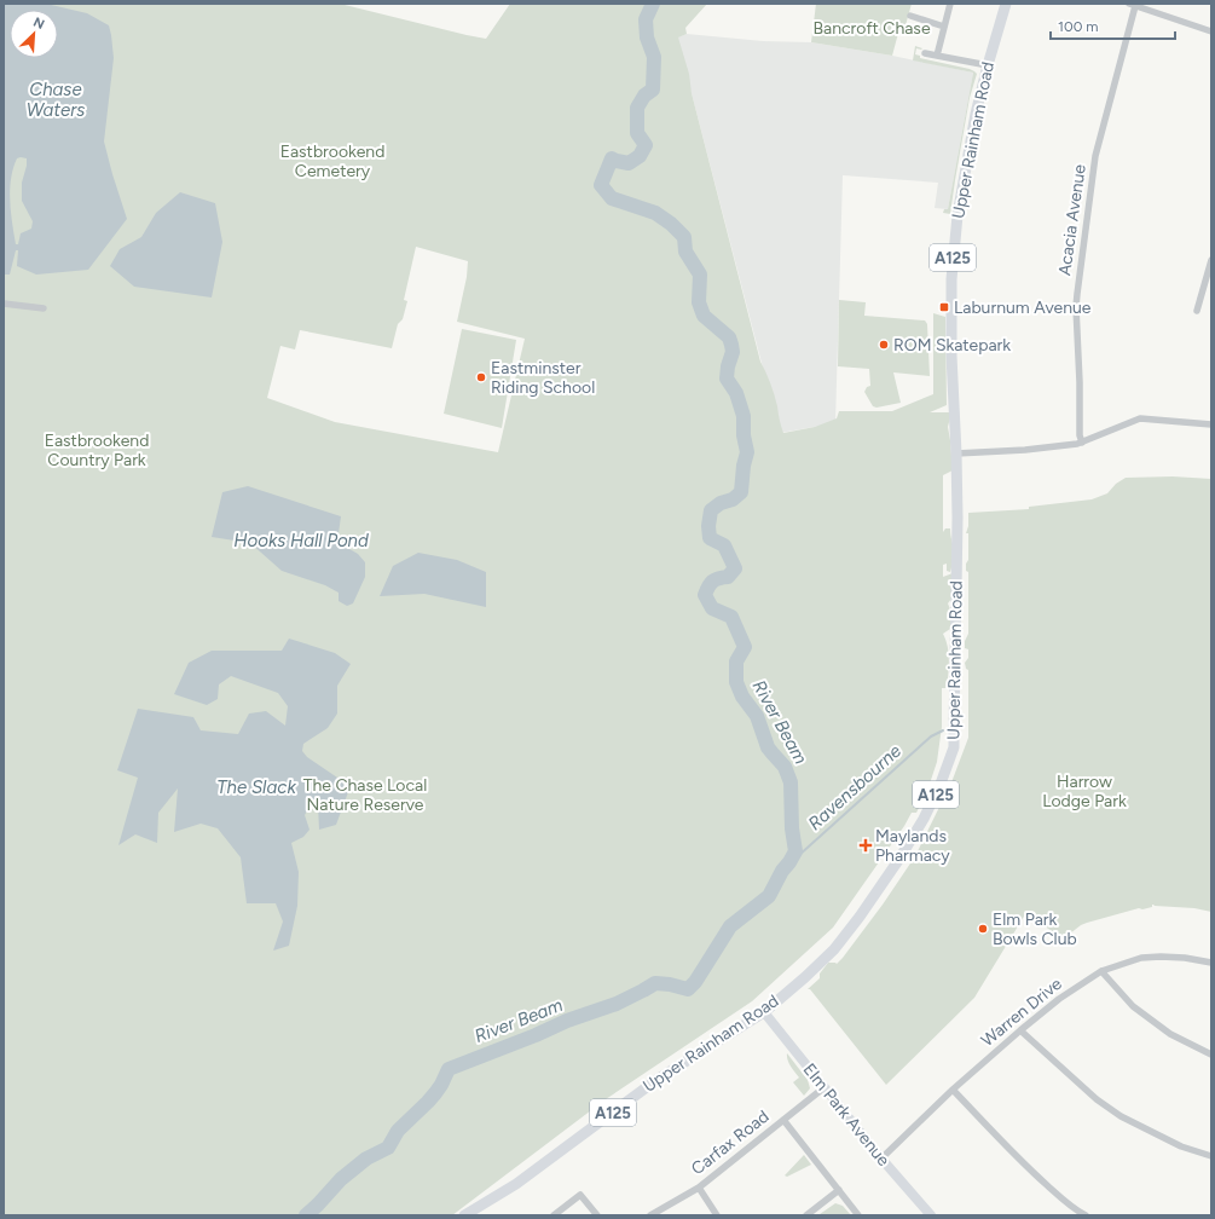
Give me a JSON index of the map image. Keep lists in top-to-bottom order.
{
  "streets": {
    "main road": ["Upper Rainham Road", "A125"],
    "street": [
      "Acacia Avenue",
      "Warren Drive",
      "Elm Park Avenue",
      "Carfax Road"
    ]
  },
  "crossings": [
    ["Upper Rainham Road", "Elm Park Avenue"],
    ["Warren Drive", "Elm Park Avenue"],
    ["Elm Park Avenue", "Carfax Road"]
  ],
  "water": [
    "Chase Waters",
    "Hooks Hall Pond",
    "River Beam",
    "The Slack",
    "Ravensbourne"
  ],
  "parks": [
    "Bancroft Chase",
    "Eastbrookend Cemetery",
    "Eastbrookend Country Park",
    "Harrow Lodge Park",
    "The Chase Local Nature Reserve"
  ],
  "places": {
    "transit": ["Laburnum Avenue"],
    "other": ["ROM Skatepark", "Eastminster Riding School", "Elm Park Bowls Club"],
    "health": ["Maylands Pharmacy"]
  },
  "scale_bar": "100 m",
  "north": "top right"
}
